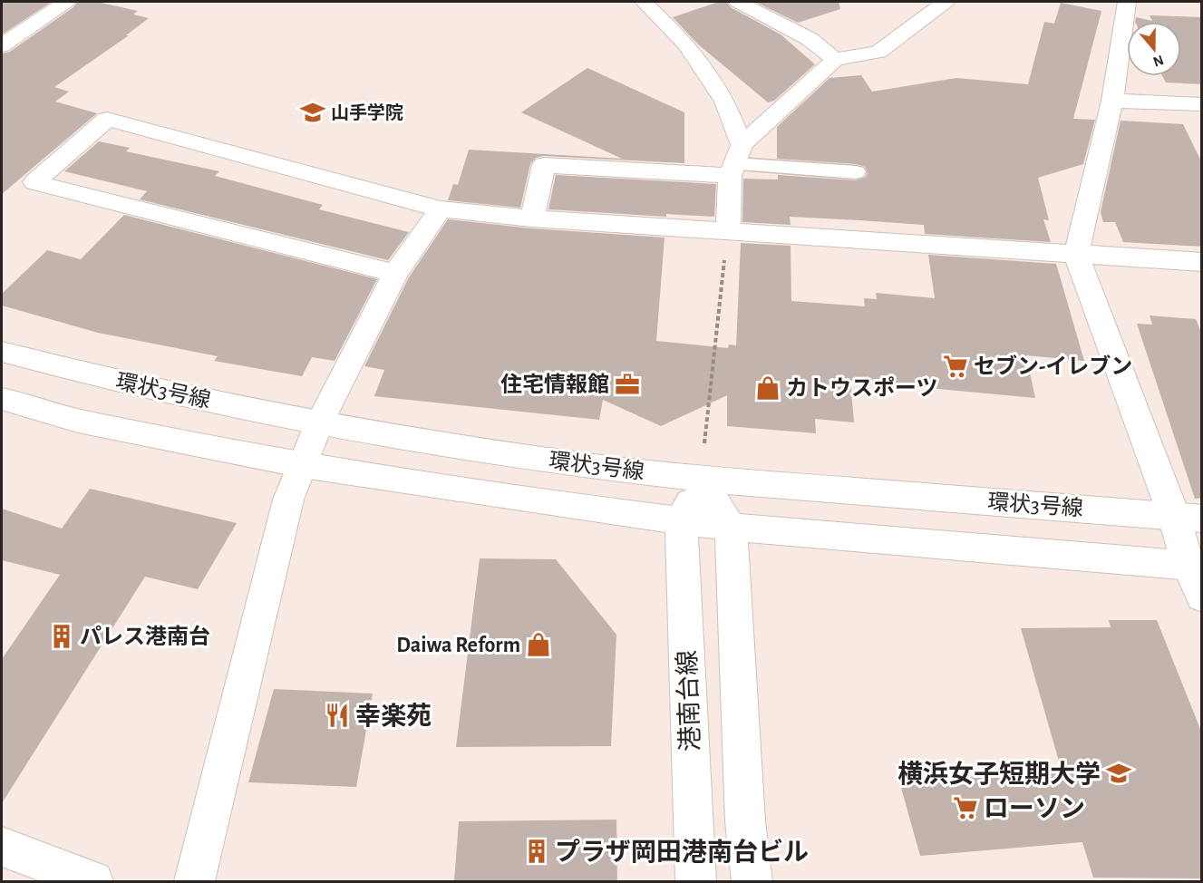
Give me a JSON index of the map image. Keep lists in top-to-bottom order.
{
  "streets": {
    "street": ["環状3号線", "港南台線"]
  },
  "crossings": [
    ["環状3号線", "港南台線"]
  ],
  "places": {
    "school or university": ["山手学院", "横浜女子短期大学"],
    "supermarket": ["セブン-イレブン", "ローソン"],
    "office": ["住宅情報館"],
    "shop": ["カトウスポーツ", "Daiwa Reform"],
    "building": ["パレス港南台", "プラザ岡田港南台ビル"],
    "restaurant": ["幸楽苑"]
  },
  "north": "bottom"
}
